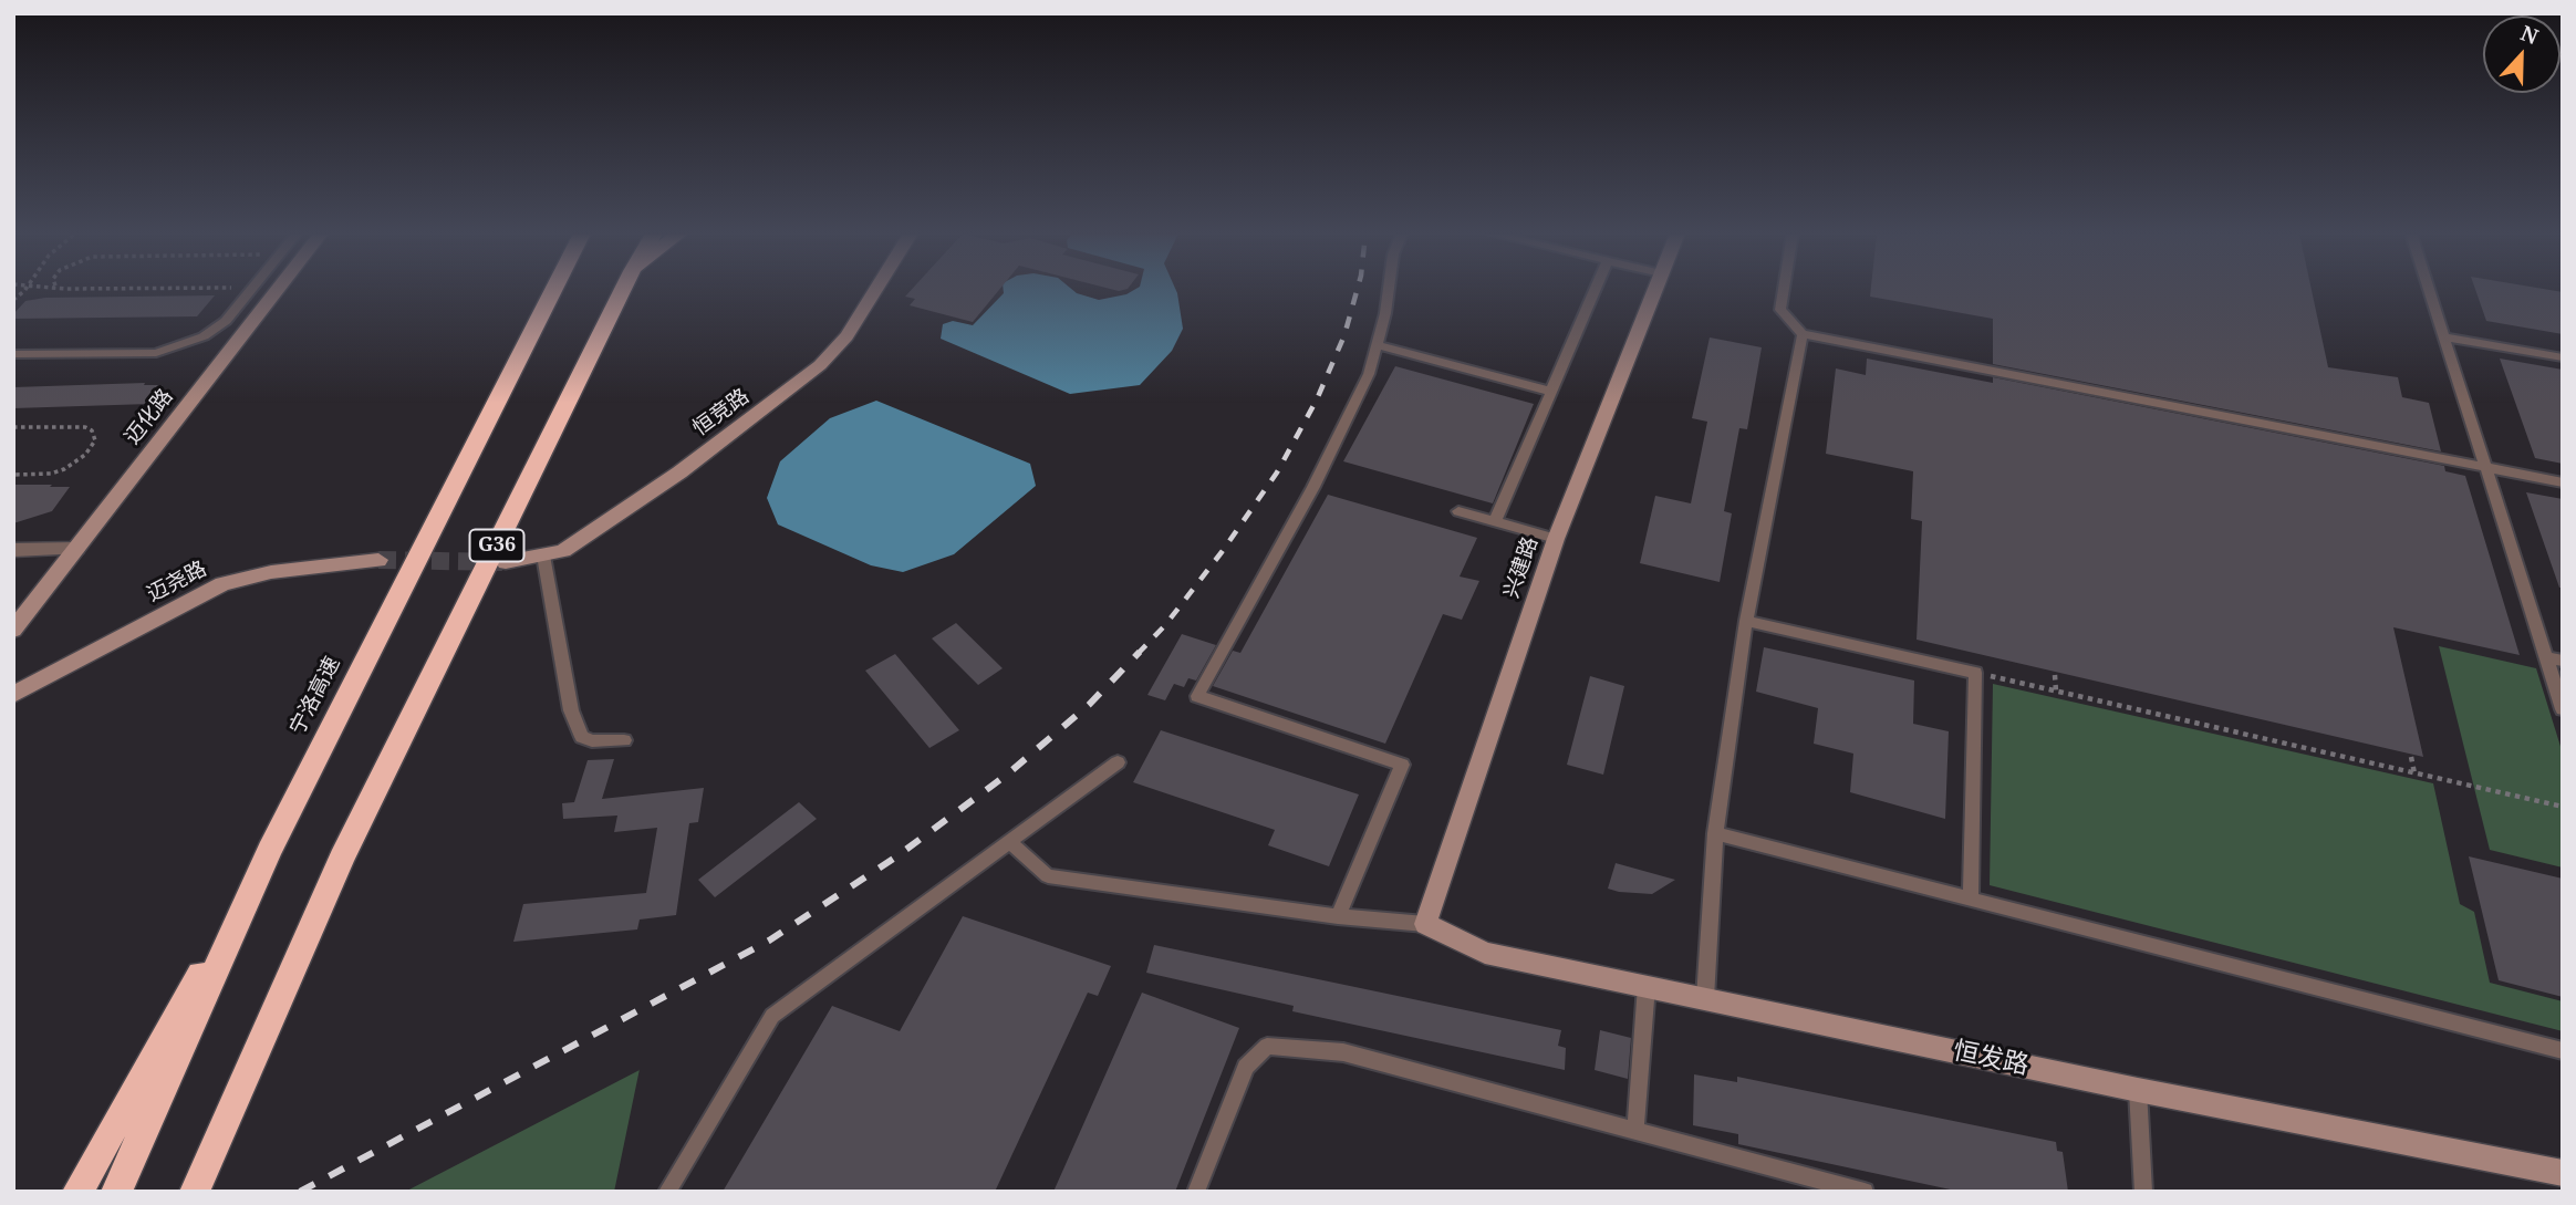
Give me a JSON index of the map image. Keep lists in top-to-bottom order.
{
  "streets": {
    "highway": ["G36", "宁洛高速"],
    "street": [
      "恒竞路",
      "迈化路",
      "兴建路",
      "迈尧路",
      "恒发路"
    ]
  },
  "crossings": [
    ["兴建路", "恒发路"]
  ],
  "north": "top"
}
